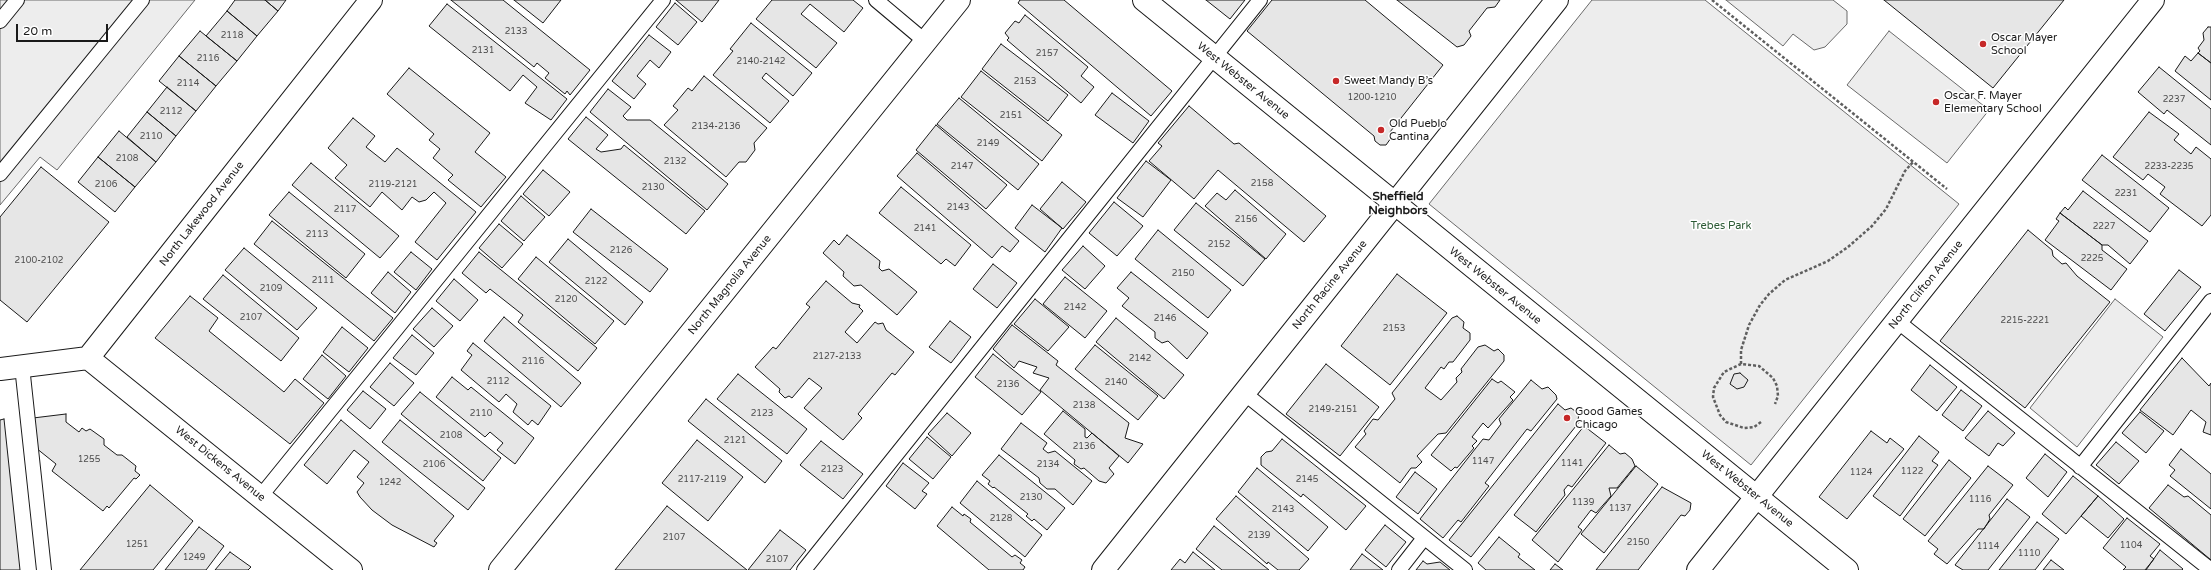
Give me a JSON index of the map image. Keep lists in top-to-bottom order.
{
  "streets": {
    "street": [
      "West Webster Avenue",
      "North Lakewood Avenue",
      "North Magnolia Avenue",
      "North Racine Avenue",
      "North Clifton Avenue",
      "West Dickens Avenue"
    ]
  },
  "crossings": [
    ["West Webster Avenue", "North Racine Avenue"],
    ["West Webster Avenue", "North Clifton Avenue"],
    ["North Lakewood Avenue", "West Dickens Avenue"]
  ],
  "districts": ["Sheffield Neighbors"],
  "parks": ["Trebes Park"],
  "places": [
    "Oscar Mayer School",
    "Sweet Mandy B’s",
    "Oscar F. Mayer Elementary School",
    "Old Pueblo Cantina",
    "Good Games Chicago"
  ],
  "house_numbers": [
    "2133",
    "2118",
    "2131",
    "2157",
    "2116",
    "2140-2142",
    "2153",
    "2114",
    "1200-1210",
    "2237",
    "2112",
    "2151",
    "2134-2136",
    "2110",
    "2149",
    "2108",
    "2132",
    "2147",
    "2233-2235",
    "2158",
    "2106",
    "2119-2121",
    "2130",
    "2231",
    "2143",
    "2117",
    "2156",
    "2227",
    "2141",
    "2113",
    "2152",
    "2126",
    "2225",
    "2100-2102",
    "2150",
    "2111",
    "2122",
    "2109",
    "2120",
    "2142",
    "2107",
    "2146",
    "2215-2221",
    "2153",
    "2127-2133",
    "2142",
    "2116",
    "2112",
    "2140",
    "2136",
    "2138",
    "2149-2151",
    "2110",
    "2123",
    "2108",
    "2121",
    "2136",
    "1255",
    "1147",
    "1141",
    "2106",
    "2134",
    "2123",
    "1122",
    "1124",
    "2117-2119",
    "2145",
    "1242",
    "2130",
    "1116",
    "1139",
    "1137",
    "2143",
    "2128",
    "2139",
    "2107",
    "2150",
    "1251",
    "1104",
    "1114",
    "1110",
    "1249",
    "2107"
  ],
  "scale_bar": "20 m"
}
